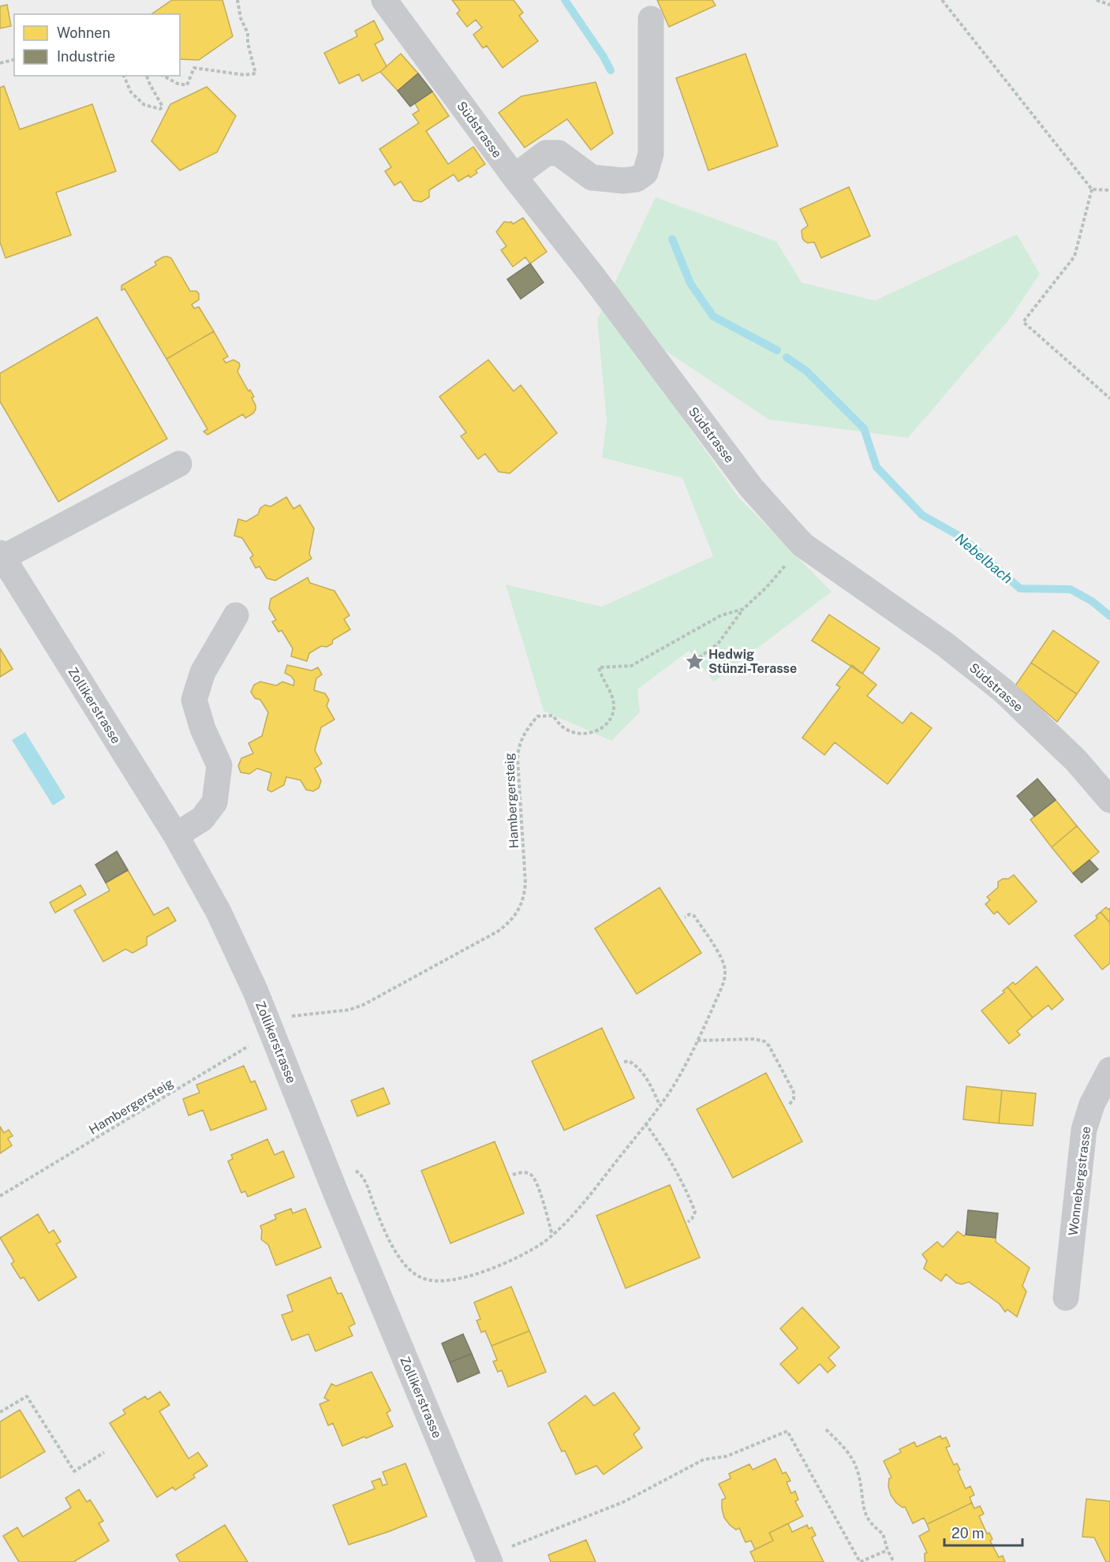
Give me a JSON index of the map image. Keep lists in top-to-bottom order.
{
  "streets": {
    "street": ["Südstrasse", "Zollikerstrasse", "Wonnebergstrasse"],
    "path": ["Hambergersteig"]
  },
  "crossings": [
    ["Südstrasse", "Hambergersteig"],
    ["Zollikerstrasse", "Hambergersteig"]
  ],
  "water": ["Nebelbach"],
  "places": {
    "place": ["Hedwig Stünzi-Terasse"]
  },
  "legend": ["Wohnen", "Industrie"],
  "scale_bar": "20 m"
}
